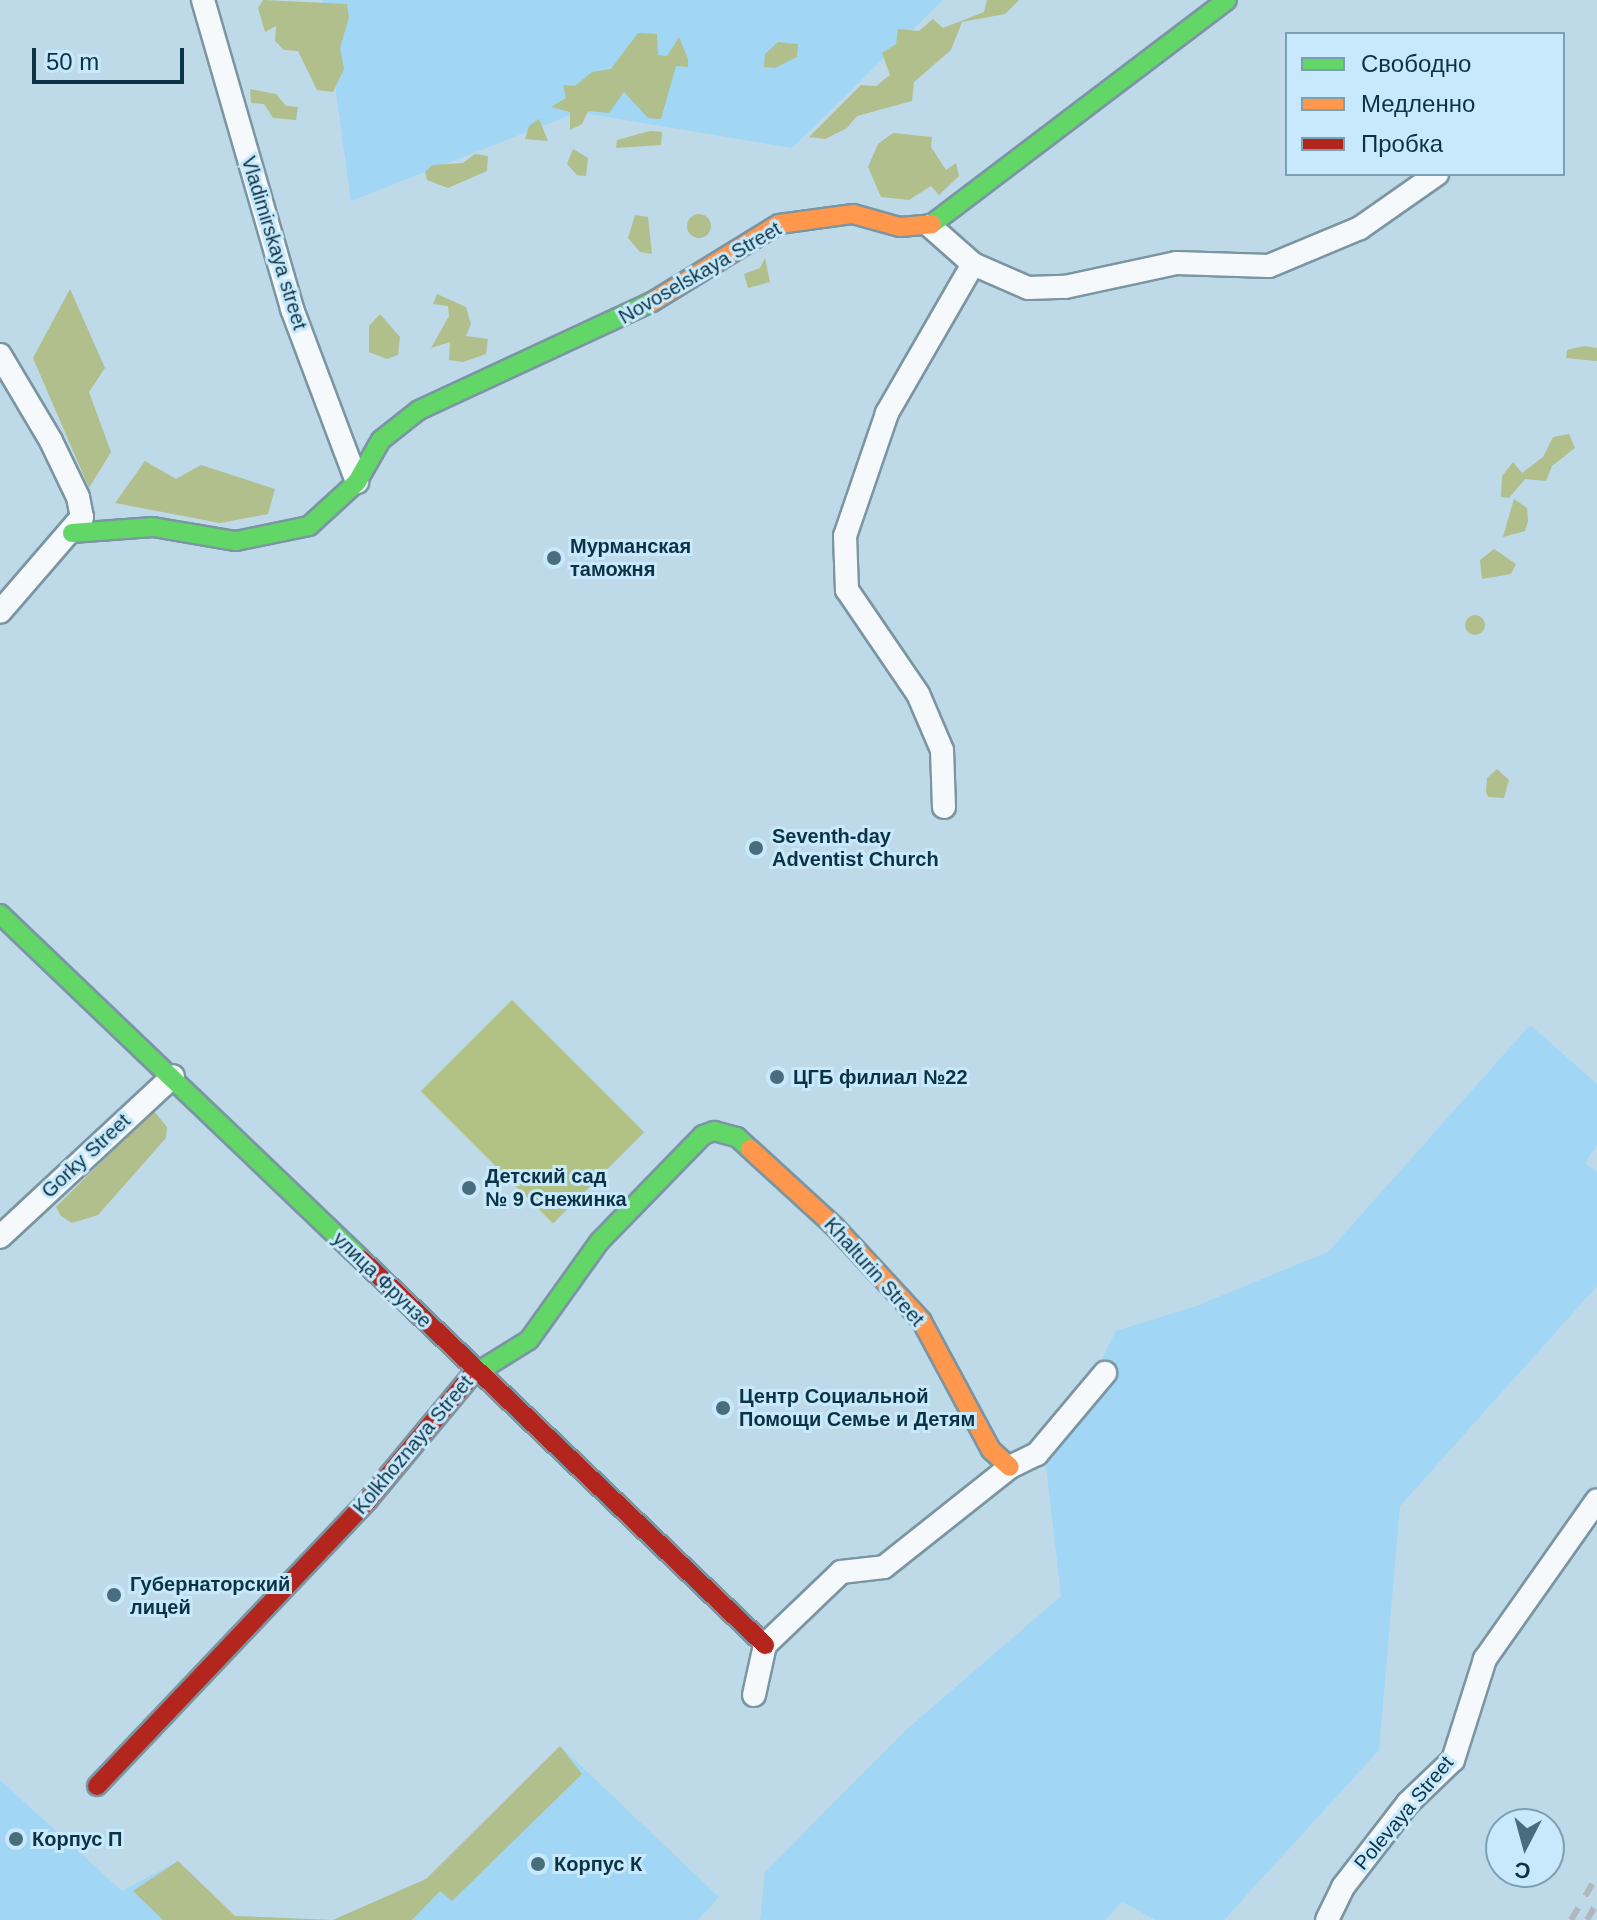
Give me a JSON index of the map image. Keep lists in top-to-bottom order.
{
  "streets": {
    "street": [
      "Vladimirskaya street",
      "Novoselskaya Street",
      "Gorky Street",
      "Khalturin Street",
      "улица Фрунзе",
      "Kolkhoznaya Street",
      "Polevaya Street"
    ]
  },
  "crossings": [
    ["Vladimirskaya street", "Novoselskaya Street"],
    ["Gorky Street", "улица Фрунзе"],
    ["Khalturin Street", "Kolkhoznaya Street"],
    ["улица Фрунзе", "Kolkhoznaya Street"]
  ],
  "places": [
    "Мурманская таможня",
    "Seventh-day Adventist Church",
    "ЦГБ филиал №22",
    "Детский сад № 9 Снежинка",
    "Центр Социальной Помощи Семье и Детям",
    "Губернаторский лицей",
    "Корпус П",
    "Корпус К"
  ],
  "legend": ["Свободно", "Медленно", "Пробка"],
  "scale_bar": "50 m",
  "north": "bottom"
}
